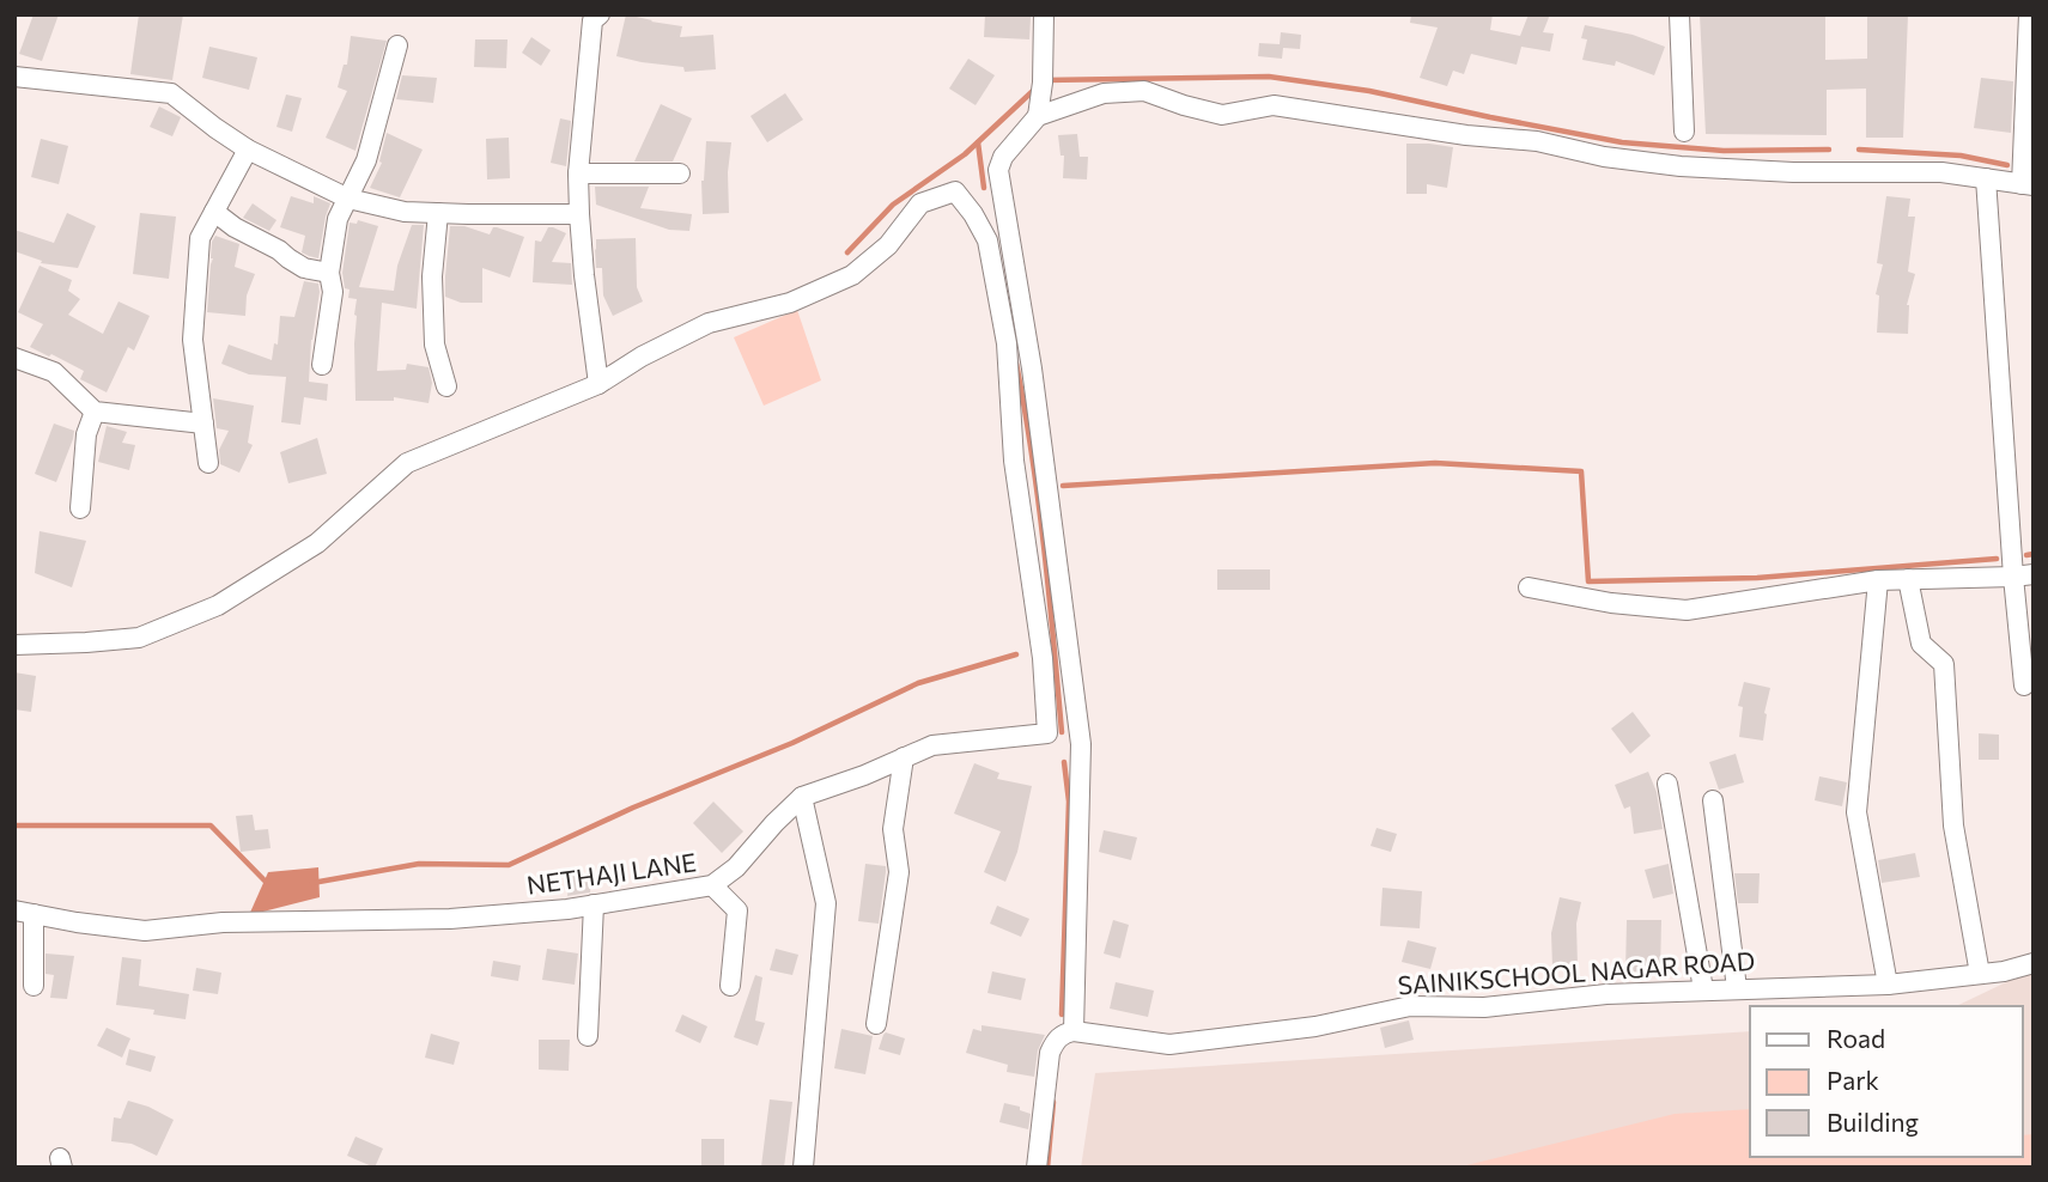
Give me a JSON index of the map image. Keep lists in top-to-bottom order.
{
  "streets": {
    "street": ["NETHAJI LANE", "SAINIKSCHOOL NAGAR ROAD"]
  },
  "legend": ["Road", "Park", "Building"]
}
